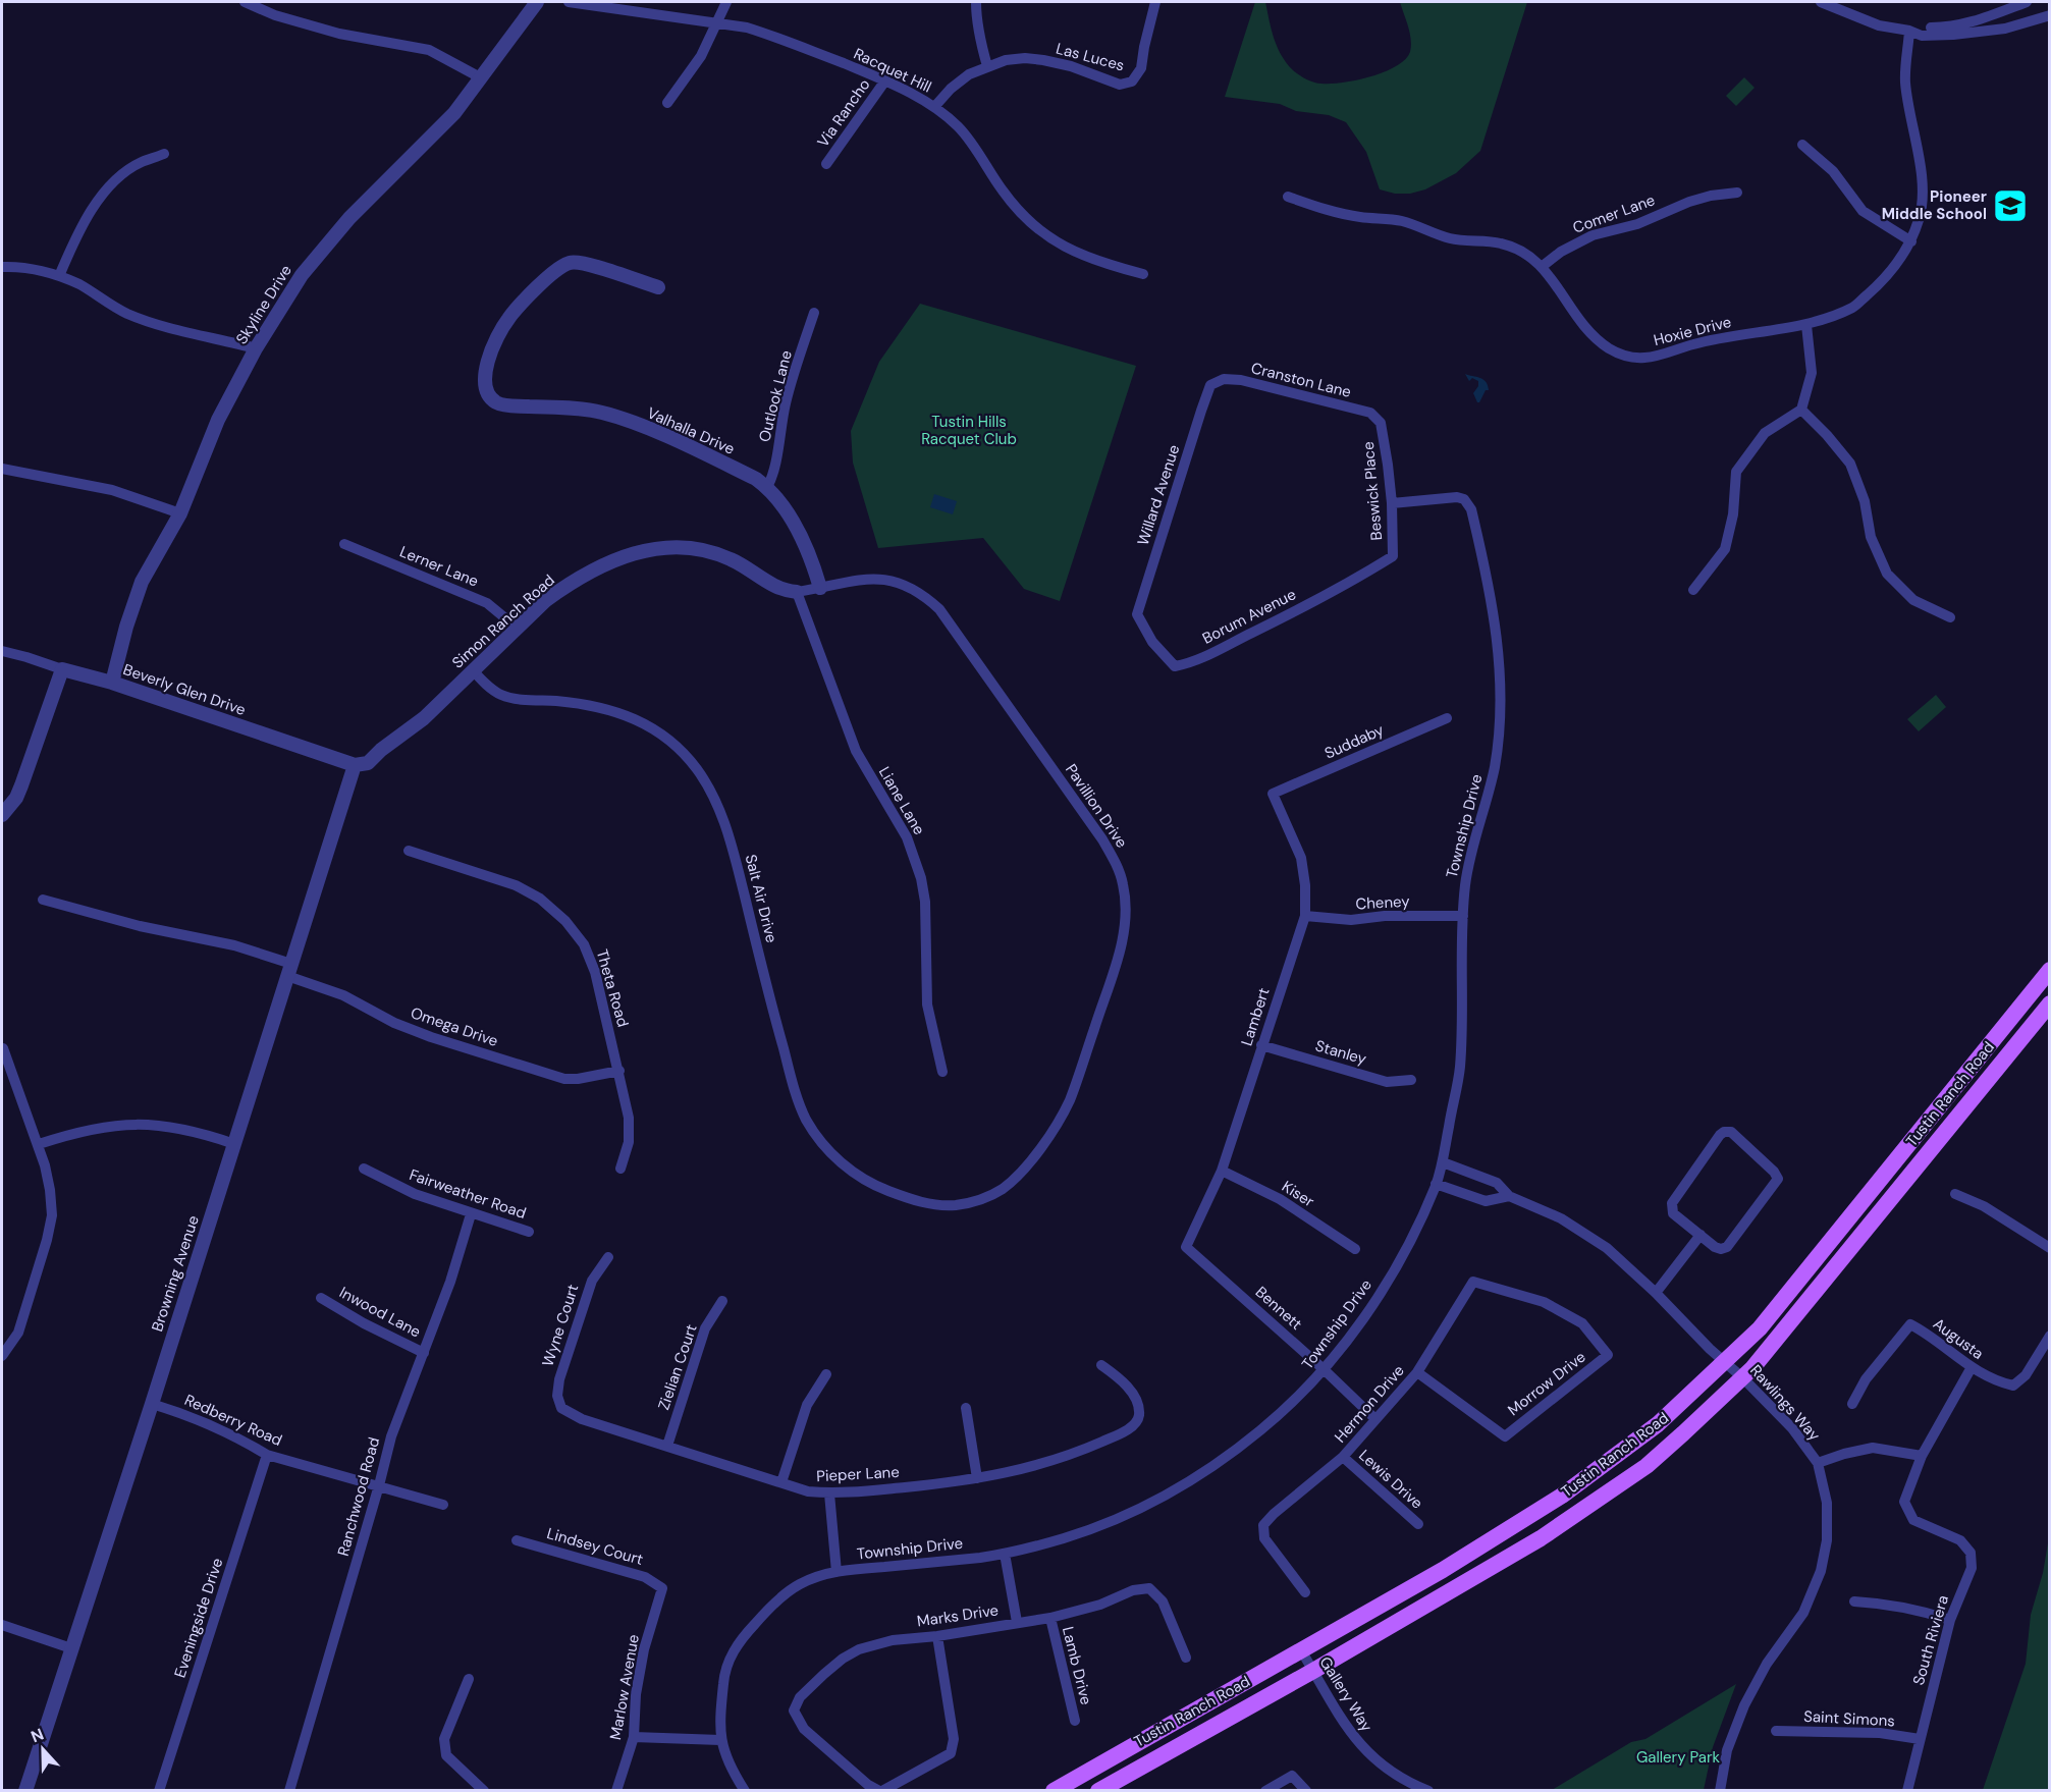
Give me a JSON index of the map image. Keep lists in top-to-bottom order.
{
  "streets": {
    "main road": ["Tustin Ranch Road"],
    "street": [
      "Las Luces",
      "Racquet Hill",
      "Via Rancho",
      "Comer Lane",
      "Skyline Drive",
      "Hoxie Drive",
      "Cranston Lane",
      "Outlook Lane",
      "Valhalla Drive",
      "Beswick Place",
      "Willard Avenue",
      "Lerner Lane",
      "Borum Avenue",
      "Simon Ranch Road",
      "Beverly Glen Drive",
      "Suddaby",
      "Liane Lane",
      "Pavillion Drive",
      "Township Drive",
      "Salt Air Drive",
      "Cheney",
      "Theta Road",
      "Lambert",
      "Omega Drive",
      "Stanley",
      "Fairweather Road",
      "Kiser",
      "Browning Avenue",
      "Bennett",
      "Inwood Lane",
      "Wyne Court",
      "Augusta",
      "Zielian Court",
      "Morrow Drive",
      "Rawlings Way",
      "Hermon Drive",
      "Redberry Road",
      "Pieper Lane",
      "Lewis Drive",
      "Ranchwood Road",
      "Lindsey Court",
      "Marks Drive",
      "Eveningside Drive",
      "South Riviera",
      "Lamb Drive",
      "Marlow Avenue",
      "Gallery Way",
      "Saint Simons"
    ]
  },
  "crossings": [
    ["Las Luces", "Racquet Hill"],
    ["Racquet Hill", "Via Rancho"],
    ["Comer Lane", "Hoxie Drive"],
    ["Skyline Drive", "Beverly Glen Drive"],
    ["Cranston Lane", "Beswick Place"],
    ["Cranston Lane", "Willard Avenue"],
    ["Outlook Lane", "Valhalla Drive"],
    ["Valhalla Drive", "Pavillion Drive"],
    ["Beswick Place", "Borum Avenue"],
    ["Beswick Place", "Township Drive"],
    ["Willard Avenue", "Borum Avenue"],
    ["Lerner Lane", "Simon Ranch Road"],
    ["Simon Ranch Road", "Beverly Glen Drive"],
    ["Simon Ranch Road", "Liane Lane"],
    ["Simon Ranch Road", "Pavillion Drive"],
    ["Simon Ranch Road", "Salt Air Drive"],
    ["Simon Ranch Road", "Browning Avenue"],
    ["Beverly Glen Drive", "Browning Avenue"],
    ["Suddaby", "Lambert"],
    ["Liane Lane", "Pavillion Drive"],
    ["Pavillion Drive", "Salt Air Drive"],
    ["Township Drive", "Cheney"],
    ["Township Drive", "Bennett"],
    ["Township Drive", "Rawlings Way"],
    ["Cheney", "Lambert"],
    ["Theta Road", "Omega Drive"],
    ["Lambert", "Stanley"],
    ["Lambert", "Kiser"],
    ["Lambert", "Bennett"],
    ["Omega Drive", "Browning Avenue"],
    ["Tustin Ranch Road", "Rawlings Way"],
    ["Tustin Ranch Road", "Gallery Way"],
    ["Fairweather Road", "Ranchwood Road"],
    ["Browning Avenue", "Redberry Road"],
    ["Bennett", "Hermon Drive"],
    ["Inwood Lane", "Ranchwood Road"],
    ["Wyne Court", "Pieper Lane"],
    ["Augusta", "South Riviera"],
    ["Zielian Court", "Pieper Lane"],
    ["Morrow Drive", "Hermon Drive"],
    ["Hermon Drive", "Lewis Drive"],
    ["Redberry Road", "Ranchwood Road"],
    ["Redberry Road", "Eveningside Drive"],
    ["Lindsey Court", "Marlow Avenue"],
    ["Marks Drive", "Lamb Drive"],
    ["South Riviera", "Saint Simons"]
  ],
  "parks": ["Tustin Hills Racquet Club", "Gallery Park"],
  "places": {
    "school or university": ["Pioneer Middle School"]
  },
  "north": "top"
}
